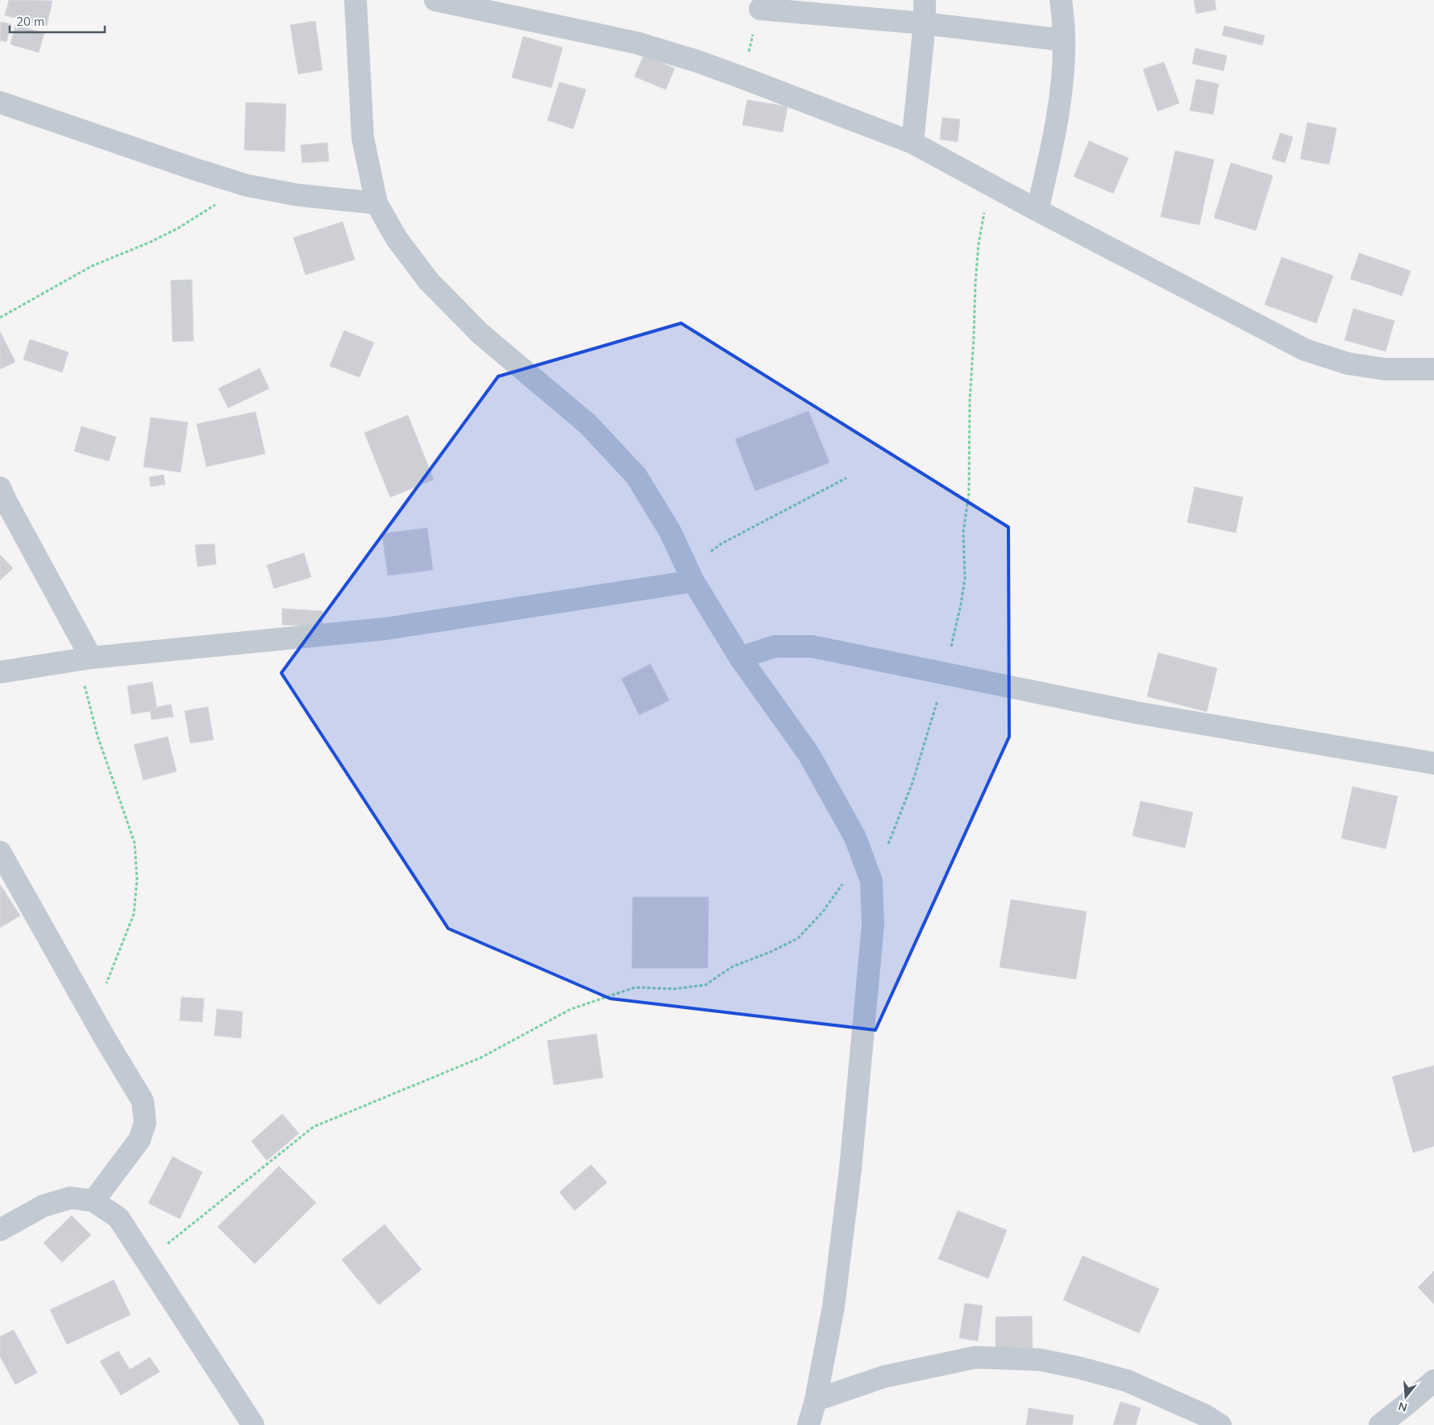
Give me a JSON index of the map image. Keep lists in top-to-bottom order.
{
  "scale_bar": "20 m",
  "north": "bottom"
}
